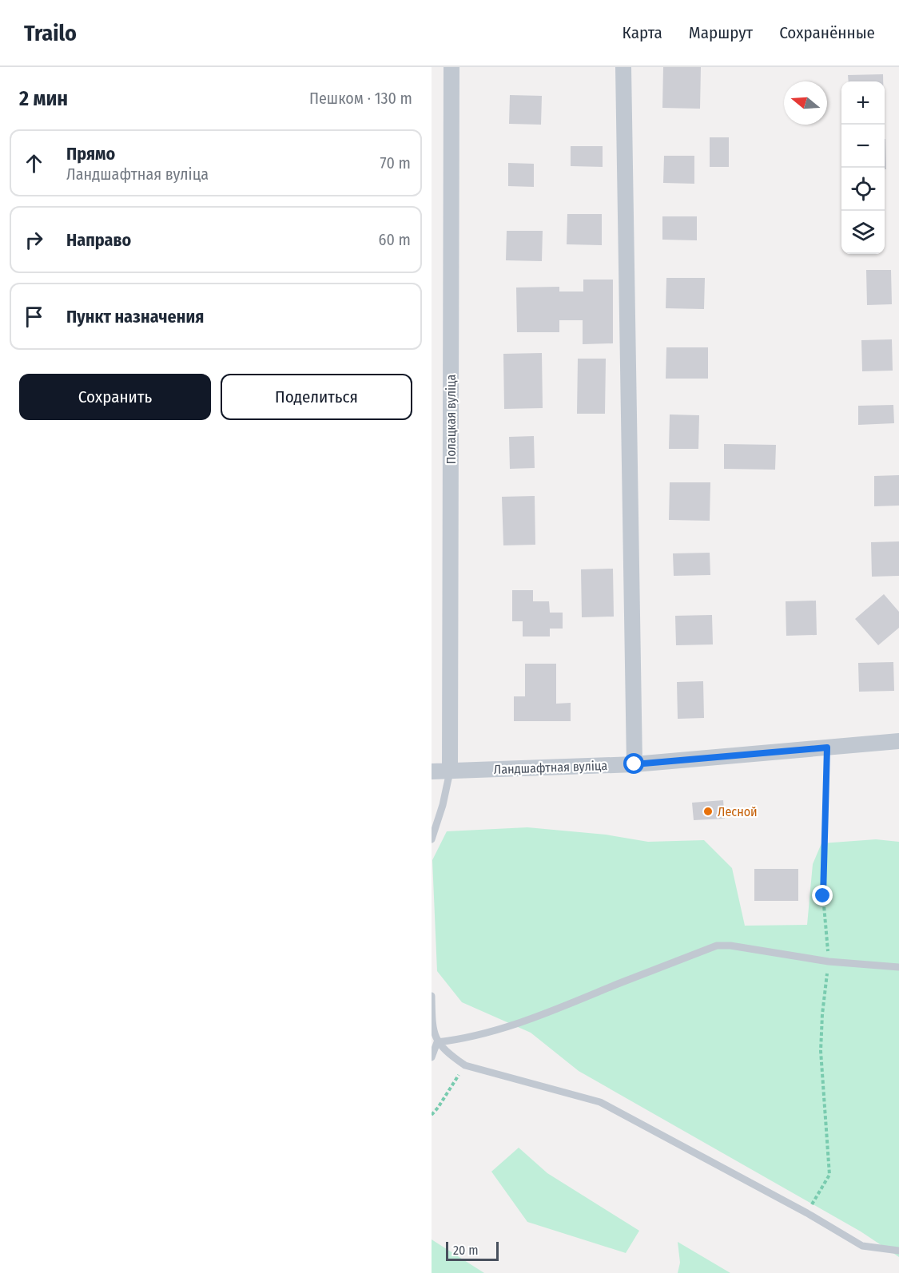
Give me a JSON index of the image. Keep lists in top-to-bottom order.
{
  "streets": {
    "street": ["Полацкая вуліца", "Ландшафтная вуліца"]
  },
  "crossings": [
    ["Полацкая вуліца", "Ландшафтная вуліца"]
  ],
  "places": ["Лесной"],
  "scale_bar": "20 m",
  "north": "left",
  "page": {
    "header": "Trailo",
    "nav": ["Карта", "Маршрут", "Сохранённые"],
    "heading": ["2 мин", "Пешком · 130 m"],
    "map_buttons": ["+", "−"],
    "list": [
      ["Прямо", "Ландшафтная вуліца", "70 m"],
      ["Направо", "60 m"],
      "Пункт назначения"
    ],
    "buttons": ["Сохранить", "Поделиться"],
    "scale": "20 m"
  }
}
